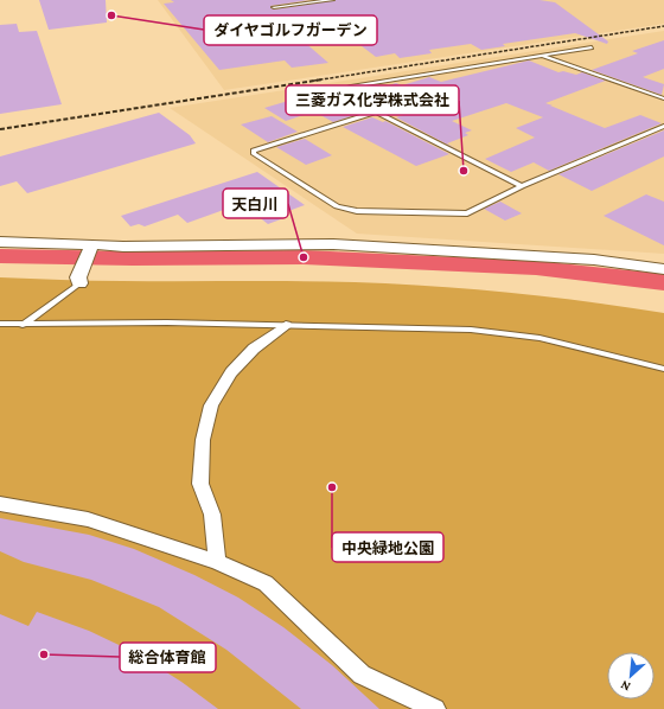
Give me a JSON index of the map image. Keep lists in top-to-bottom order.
{
  "places": [
    "ダイヤゴルフガーデン",
    "三菱ガス化学株式会社",
    "天白川",
    "中央緑地公園",
    "総合体育館"
  ],
  "north": "bottom left"
}
